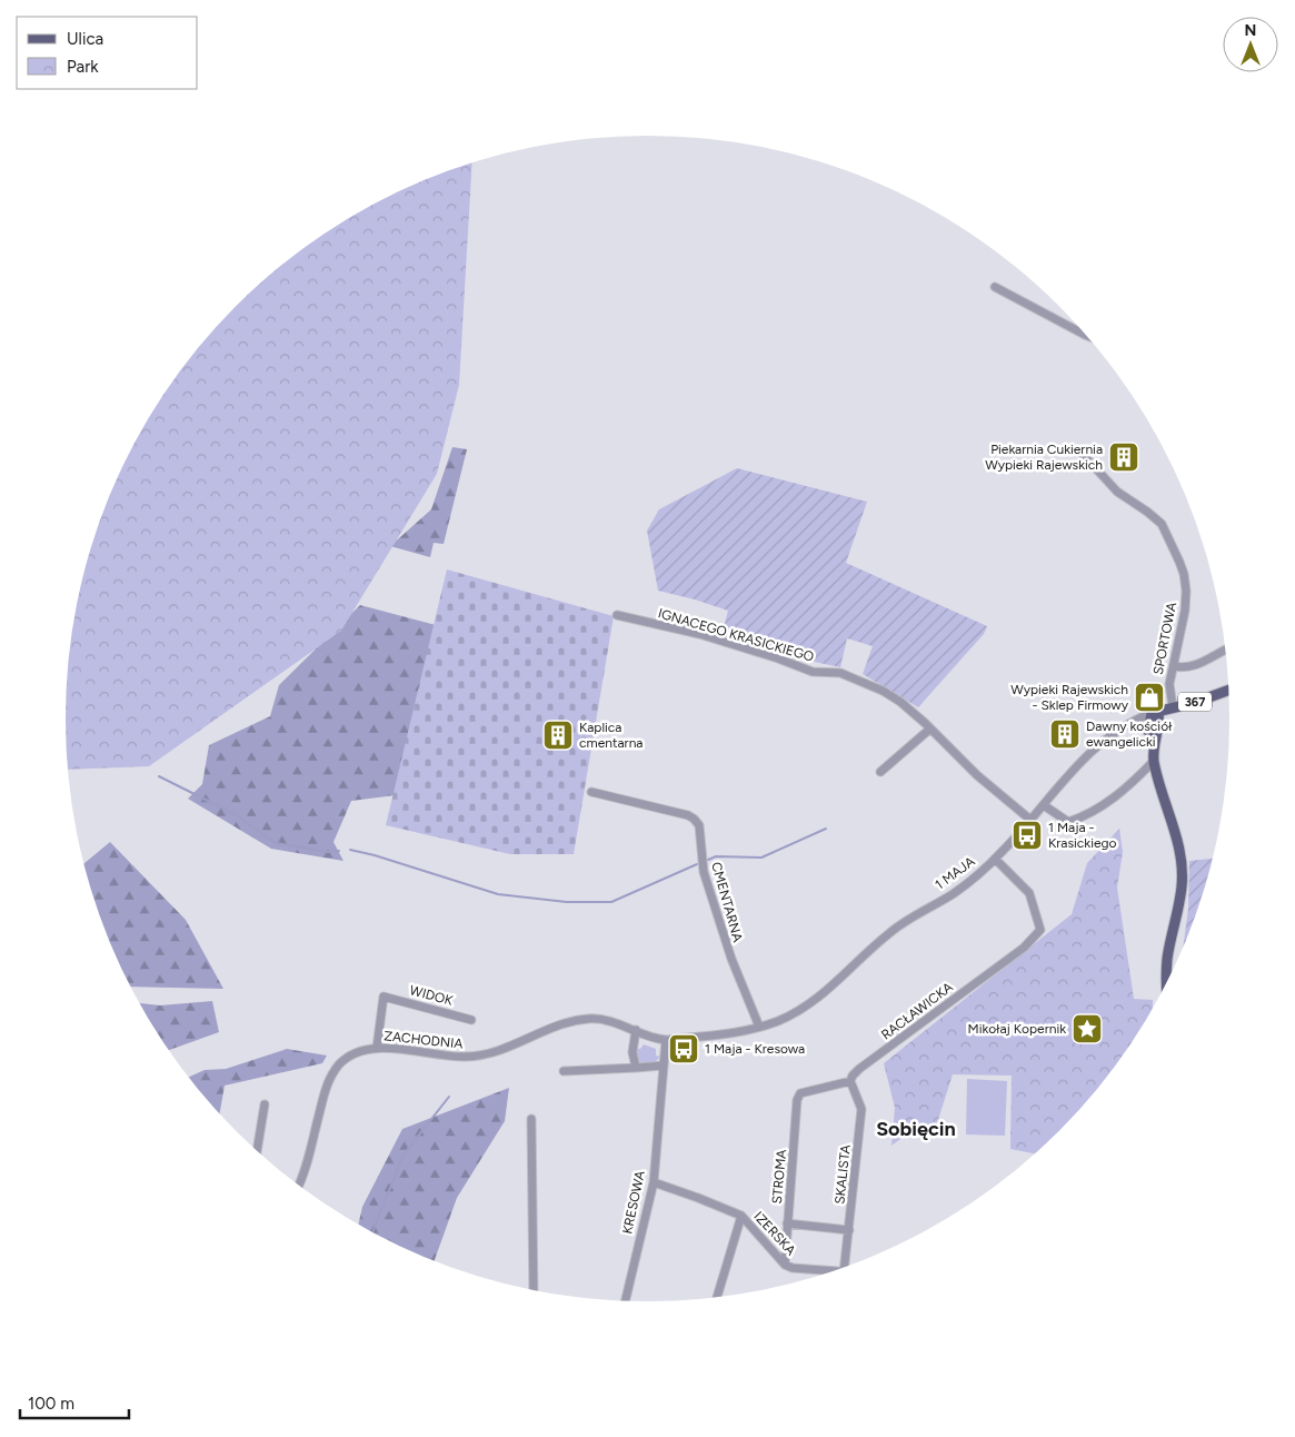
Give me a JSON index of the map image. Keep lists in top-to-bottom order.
{
  "streets": {
    "main road": ["367", "1 MAJA"],
    "street": [
      "IGNACEGO KRASICKIEGO",
      "SPORTOWA",
      "CMENTARNA",
      "WIDOK",
      "RACŁAWICKA",
      "ZACHODNIA",
      "SKALISTA",
      "STROMA",
      "KRESOWA",
      "IZERSKA"
    ]
  },
  "crossings": [
    ["IGNACEGO KRASICKIEGO", "1 MAJA"],
    ["SPORTOWA", "1 MAJA"],
    ["367", "1 MAJA"],
    ["367", "ZACHODNIA"],
    ["367", "KRESOWA"],
    ["1 MAJA", "CMENTARNA"],
    ["1 MAJA", "RACŁAWICKA"],
    ["1 MAJA", "KRESOWA"],
    ["WIDOK", "ZACHODNIA"],
    ["RACŁAWICKA", "SKALISTA"],
    ["RACŁAWICKA", "STROMA"],
    ["SKALISTA", "STROMA"],
    ["STROMA", "IZERSKA"],
    ["KRESOWA", "IZERSKA"]
  ],
  "districts": ["Sobięcin"],
  "places": {
    "building": ["Piekarnia Cukiernia Wypieki Rajewskich", "Dawny kościół ewangelicki", "Kaplica cmentarna"],
    "shop": ["Wypieki Rajewskich - Sklep Firmowy"],
    "bus stop": ["1 Maja - Krasickiego", "1 Maja - Kresowa"],
    "place": ["Mikołaj Kopernik"]
  },
  "legend": ["Ulica", "Park"],
  "scale_bar": "100 m",
  "north": "top"
}
